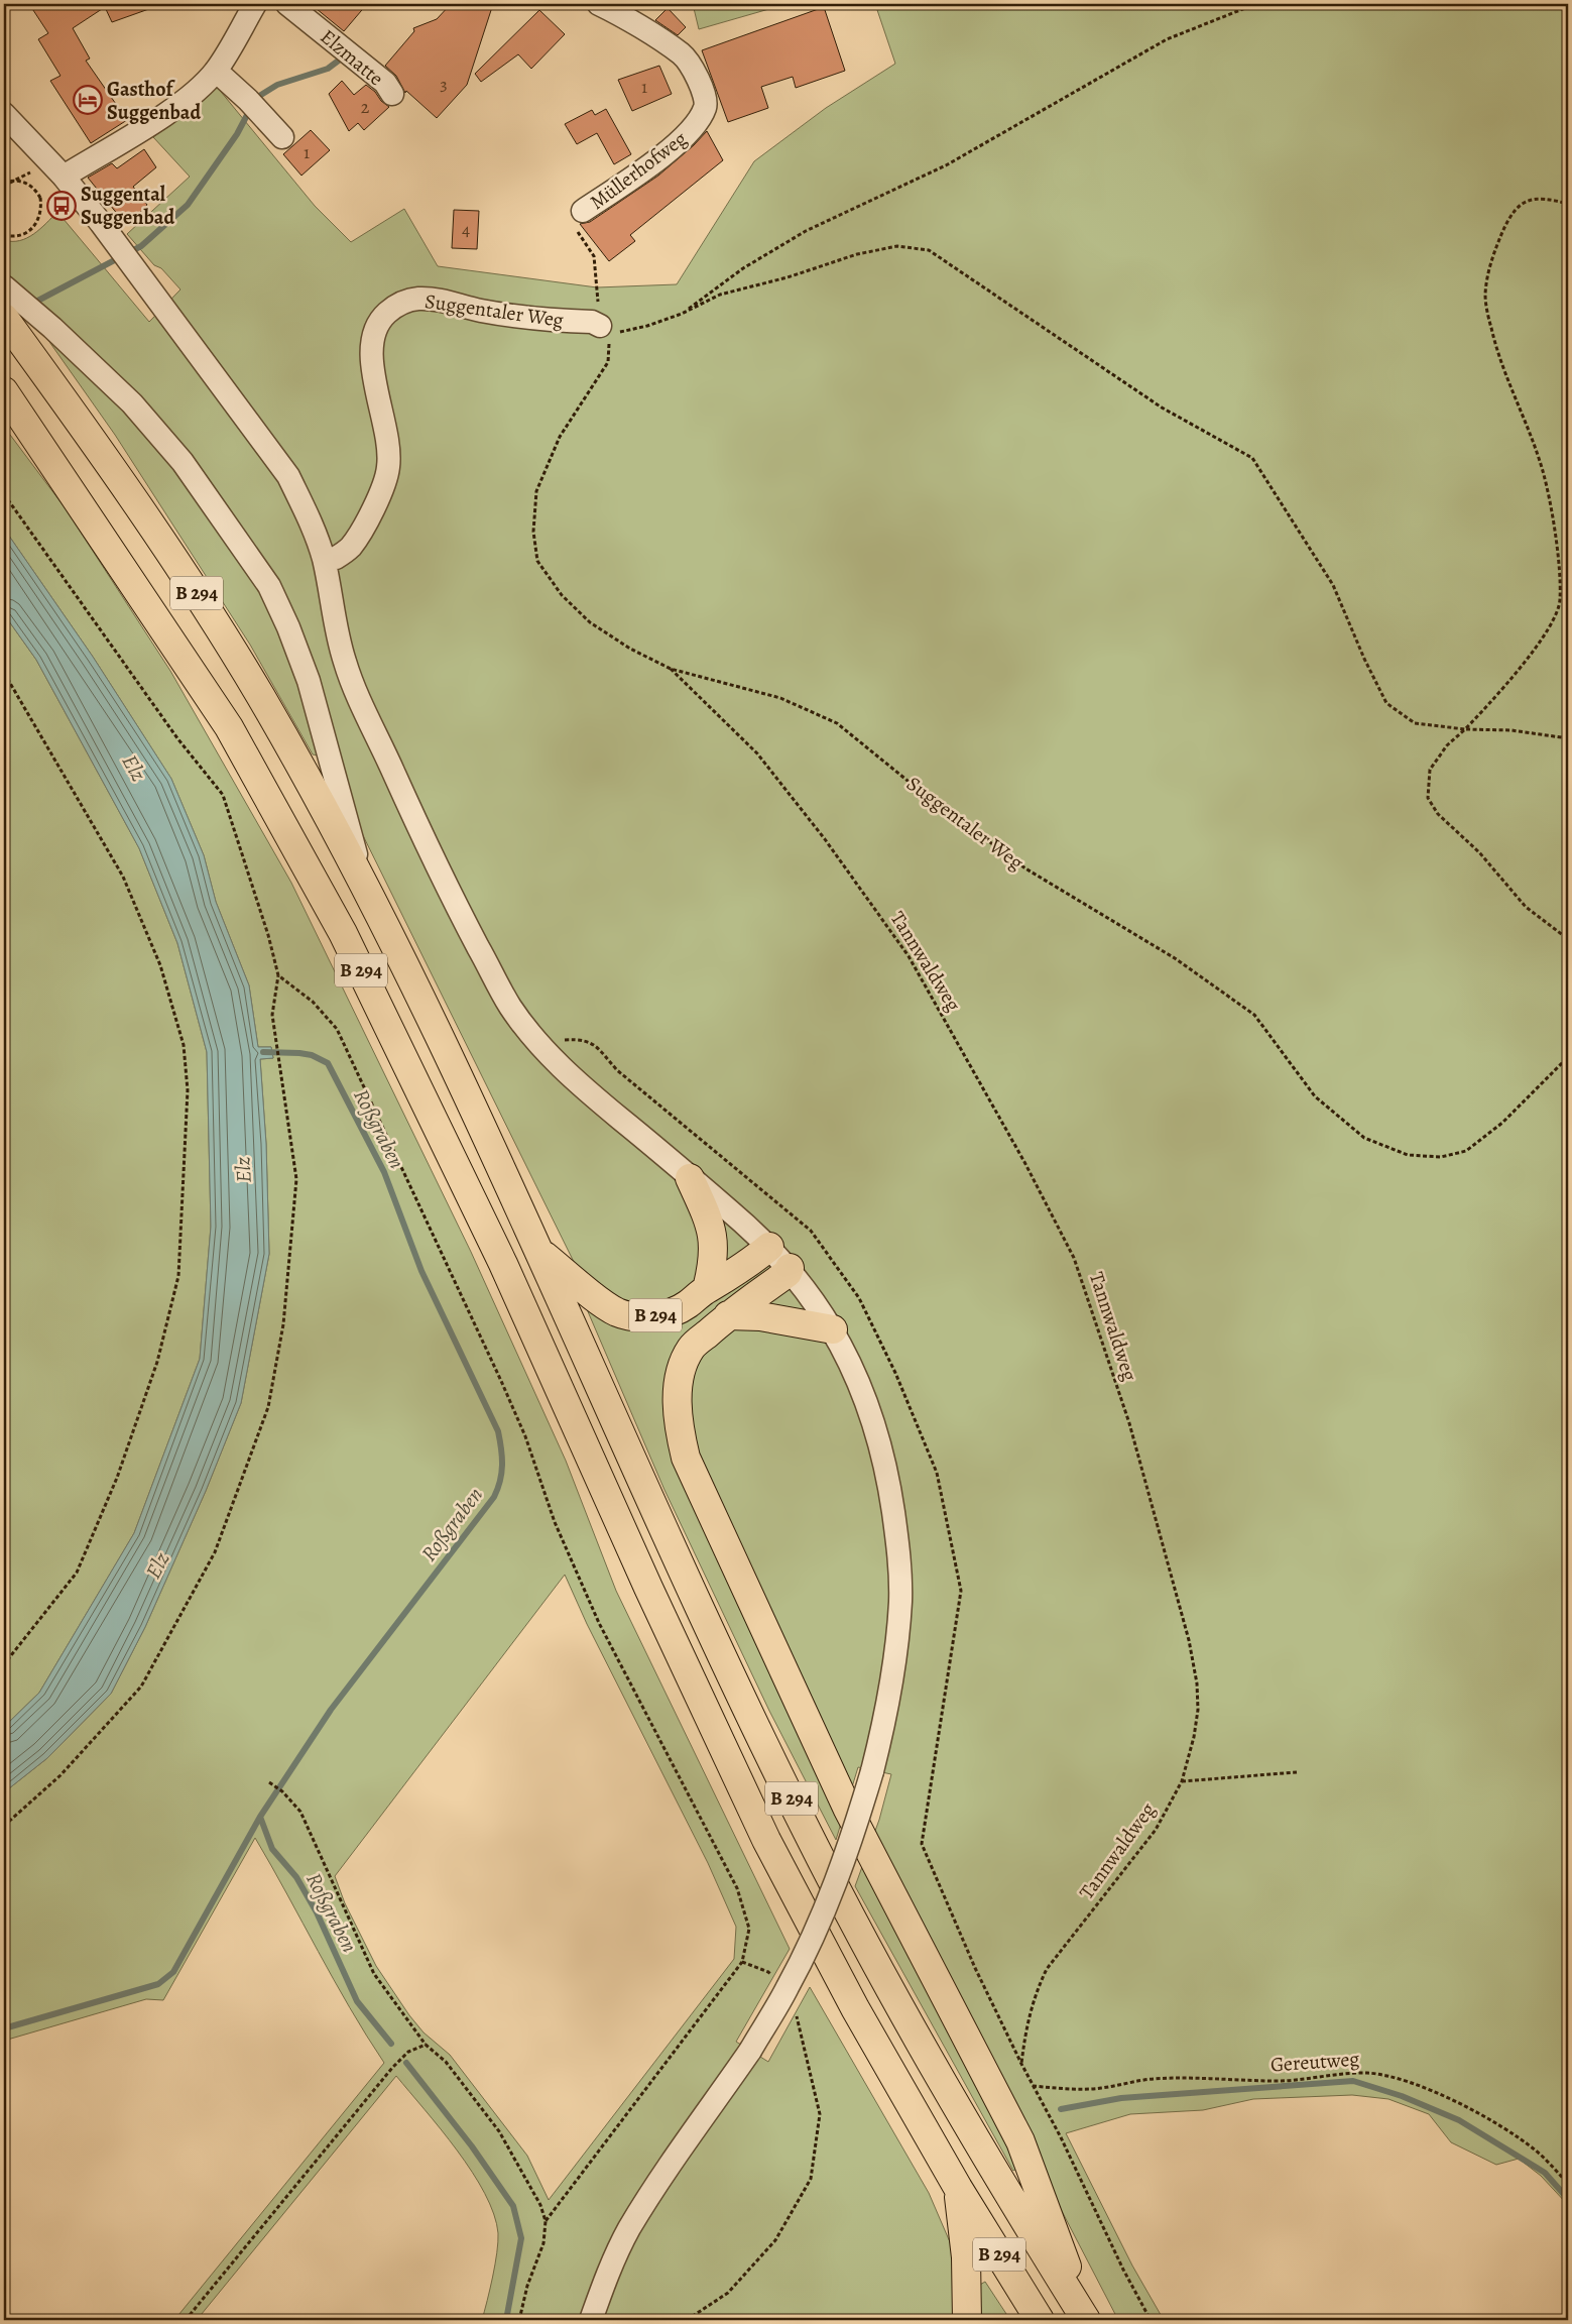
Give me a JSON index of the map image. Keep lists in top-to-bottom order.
{
  "streets": {
    "highway": ["B 294"],
    "street": ["Elzmatte", "Müllerhofweg", "Suggentaler Weg"],
    "path": ["Tannwaldweg", "Gereutweg"]
  },
  "crossings": [
    ["Suggentaler Weg", "Tannwaldweg"]
  ],
  "water": ["Elz", "Roßgraben"],
  "places": {
    "hotel": ["Gasthof Suggenbad"],
    "bus stop": ["Suggental Suggenbad"]
  },
  "house_numbers": [
    "3",
    "1",
    "2",
    "1",
    "4"
  ]
}
